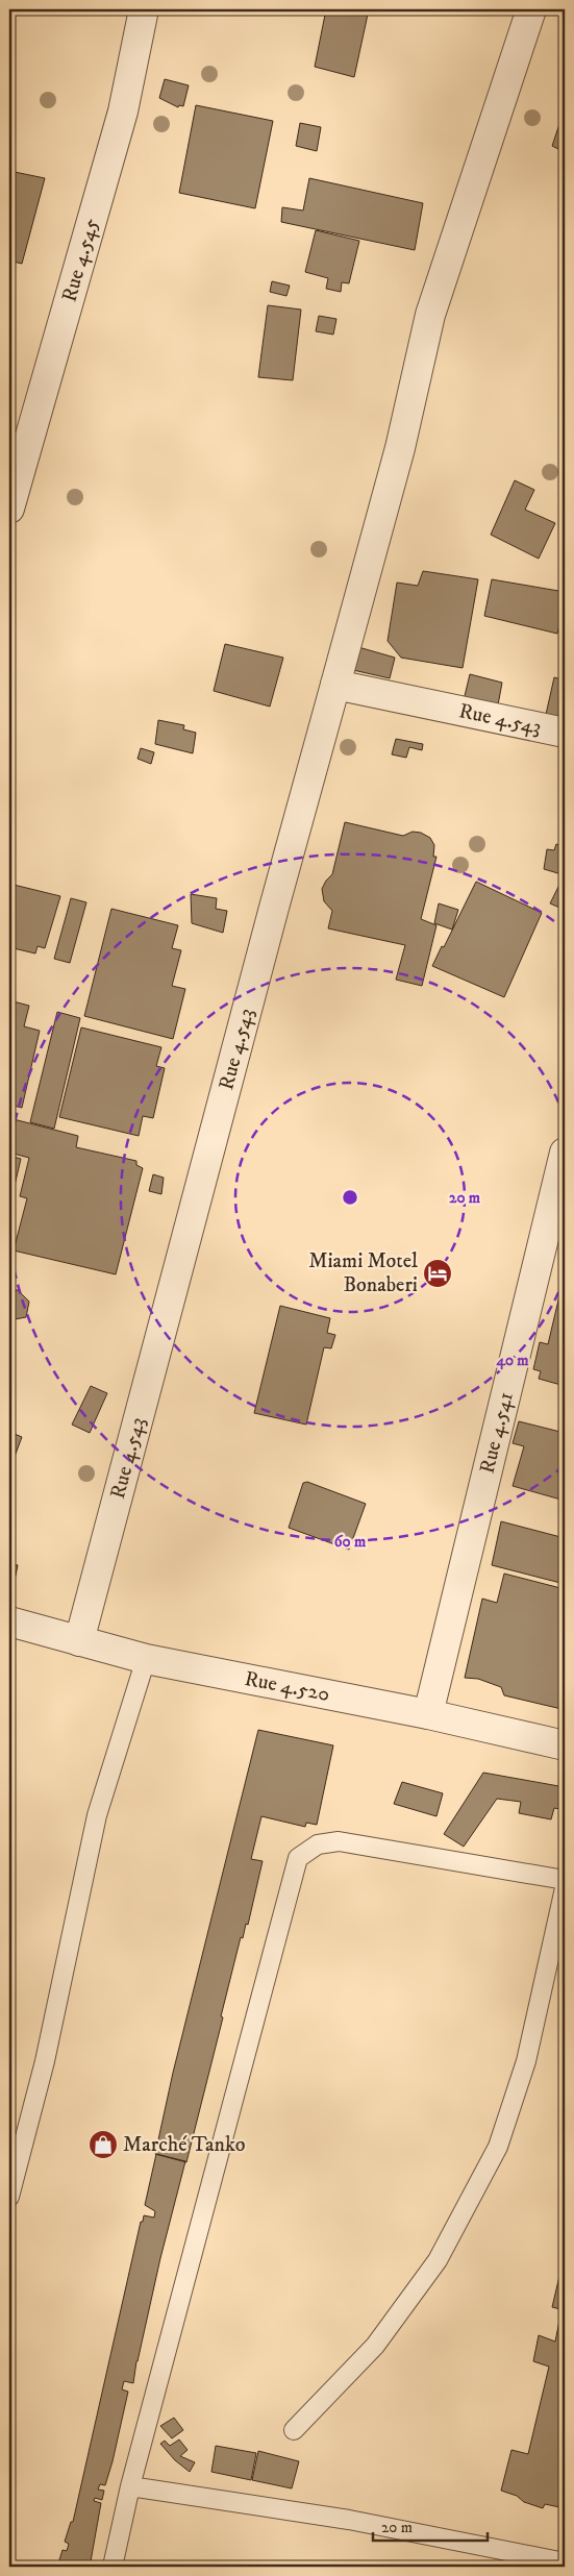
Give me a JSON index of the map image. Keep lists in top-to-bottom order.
{
  "streets": {
    "street": [
      "Rue 4.545",
      "Rue 4.543",
      "Rue 4.541",
      "Rue 4.520"
    ]
  },
  "crossings": [
    ["Rue 4.543", "Rue 4.520"],
    ["Rue 4.541", "Rue 4.520"]
  ],
  "places": {
    "hotel": ["Miami Motel Bonaberi"],
    "shop": ["Marché Tanko"]
  },
  "scale_bar": "20 m",
  "rings": ["20 m", "40 m", "60 m"]
}
